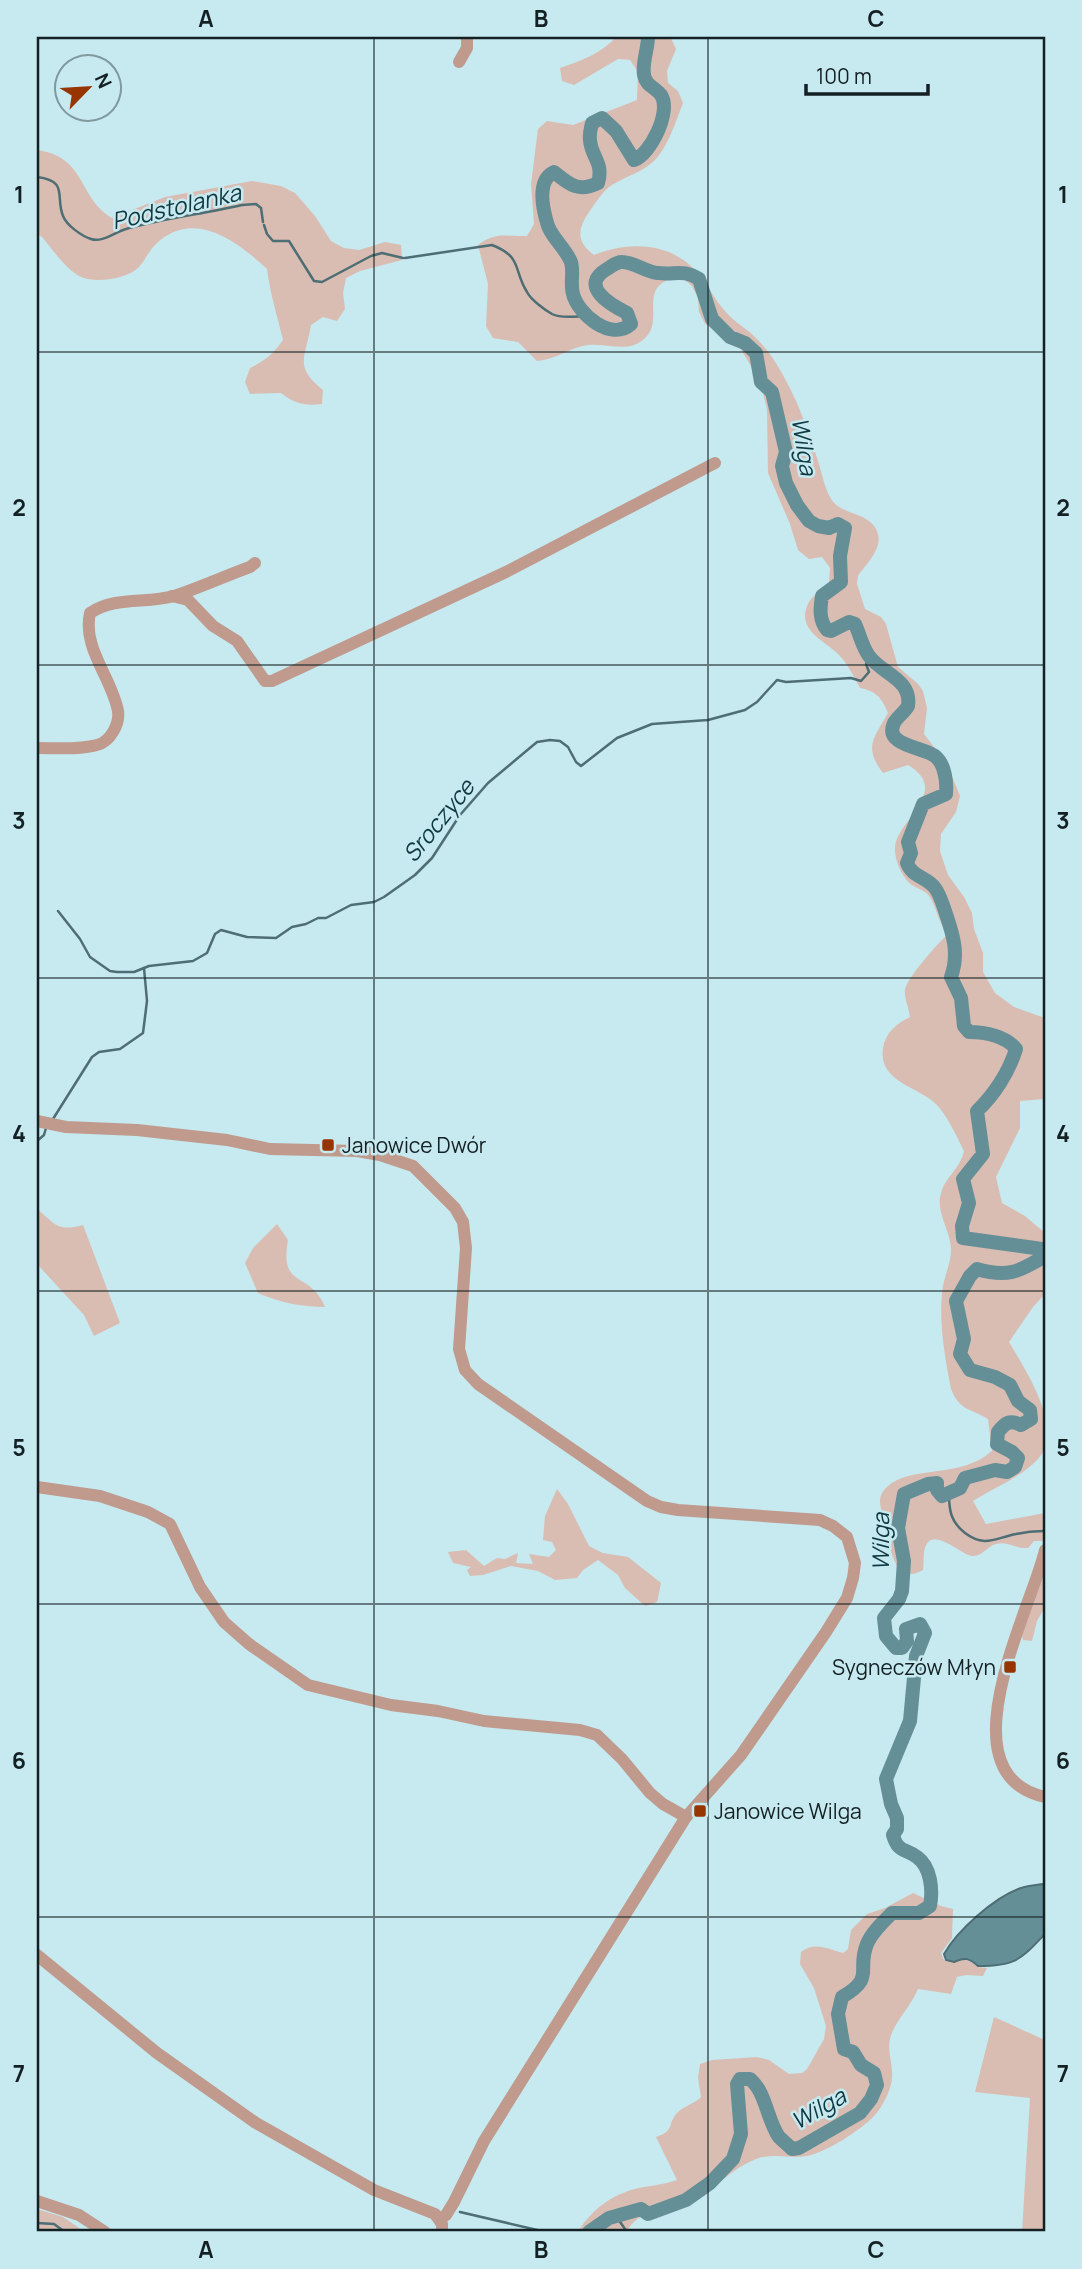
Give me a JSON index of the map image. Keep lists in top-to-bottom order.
{
  "water": ["Podstolanka", "Wilga", "Sroczyce"],
  "places": {
    "transit": ["Janowice Dwór", "Sygneczów Młyn", "Janowice Wilga"]
  },
  "scale_bar": "100 m",
  "north": "top right",
  "grid": {
    "columns": ["A", "B", "C"],
    "rows": [
      "1",
      "2",
      "3",
      "4",
      "5",
      "6",
      "7"
    ]
  }
}
